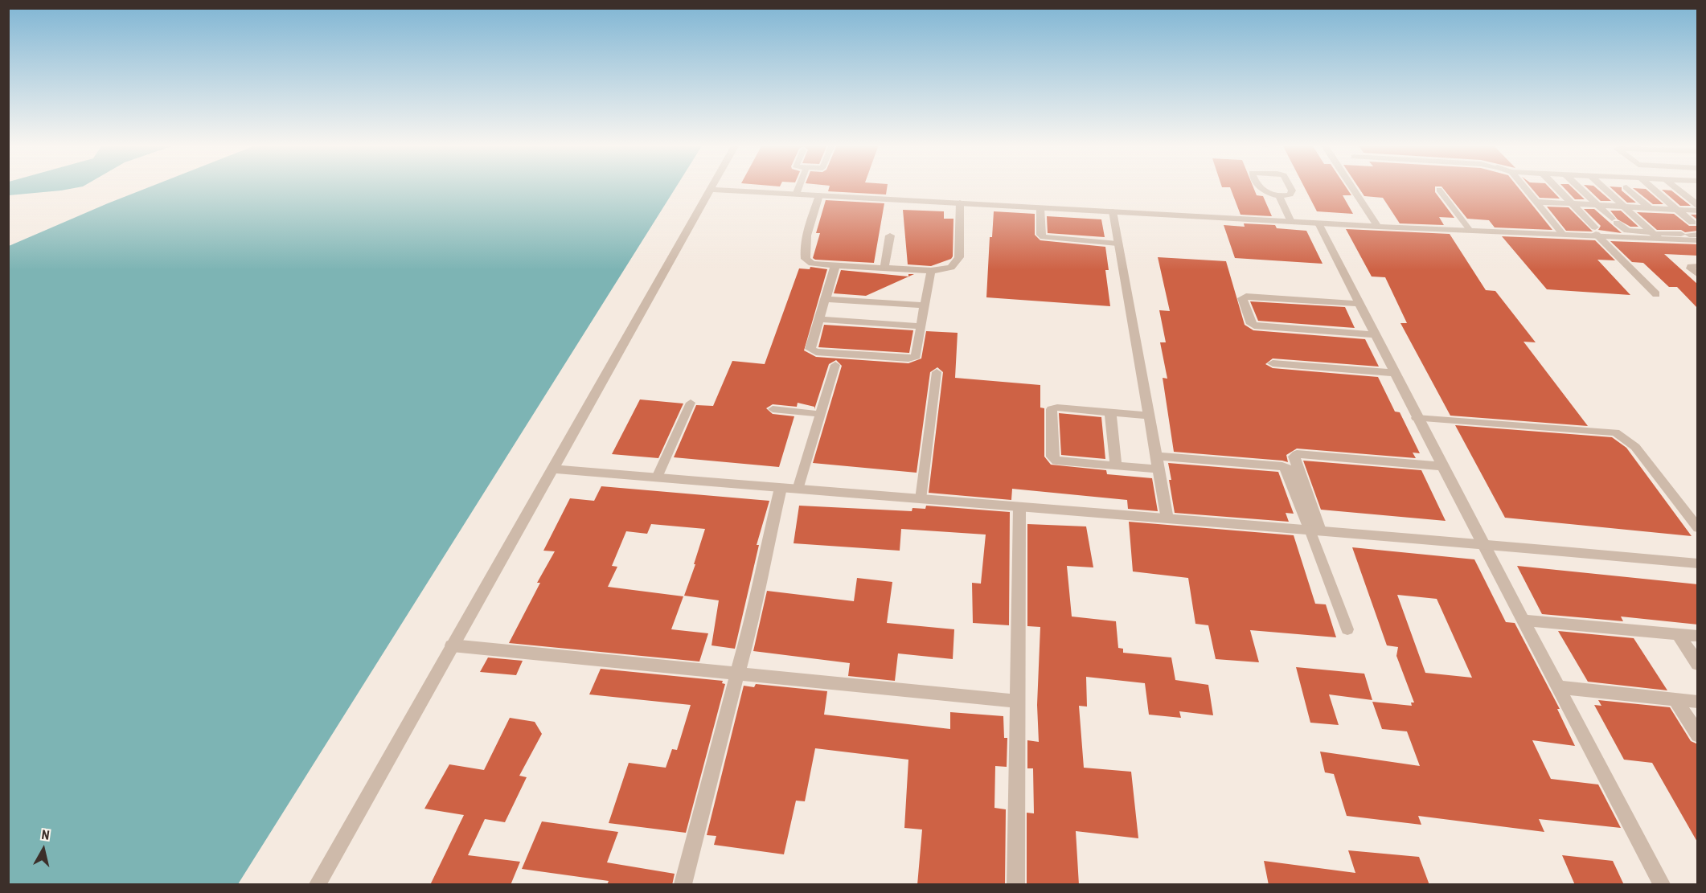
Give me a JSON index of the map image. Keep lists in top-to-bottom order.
{
  "north": "top"
}
